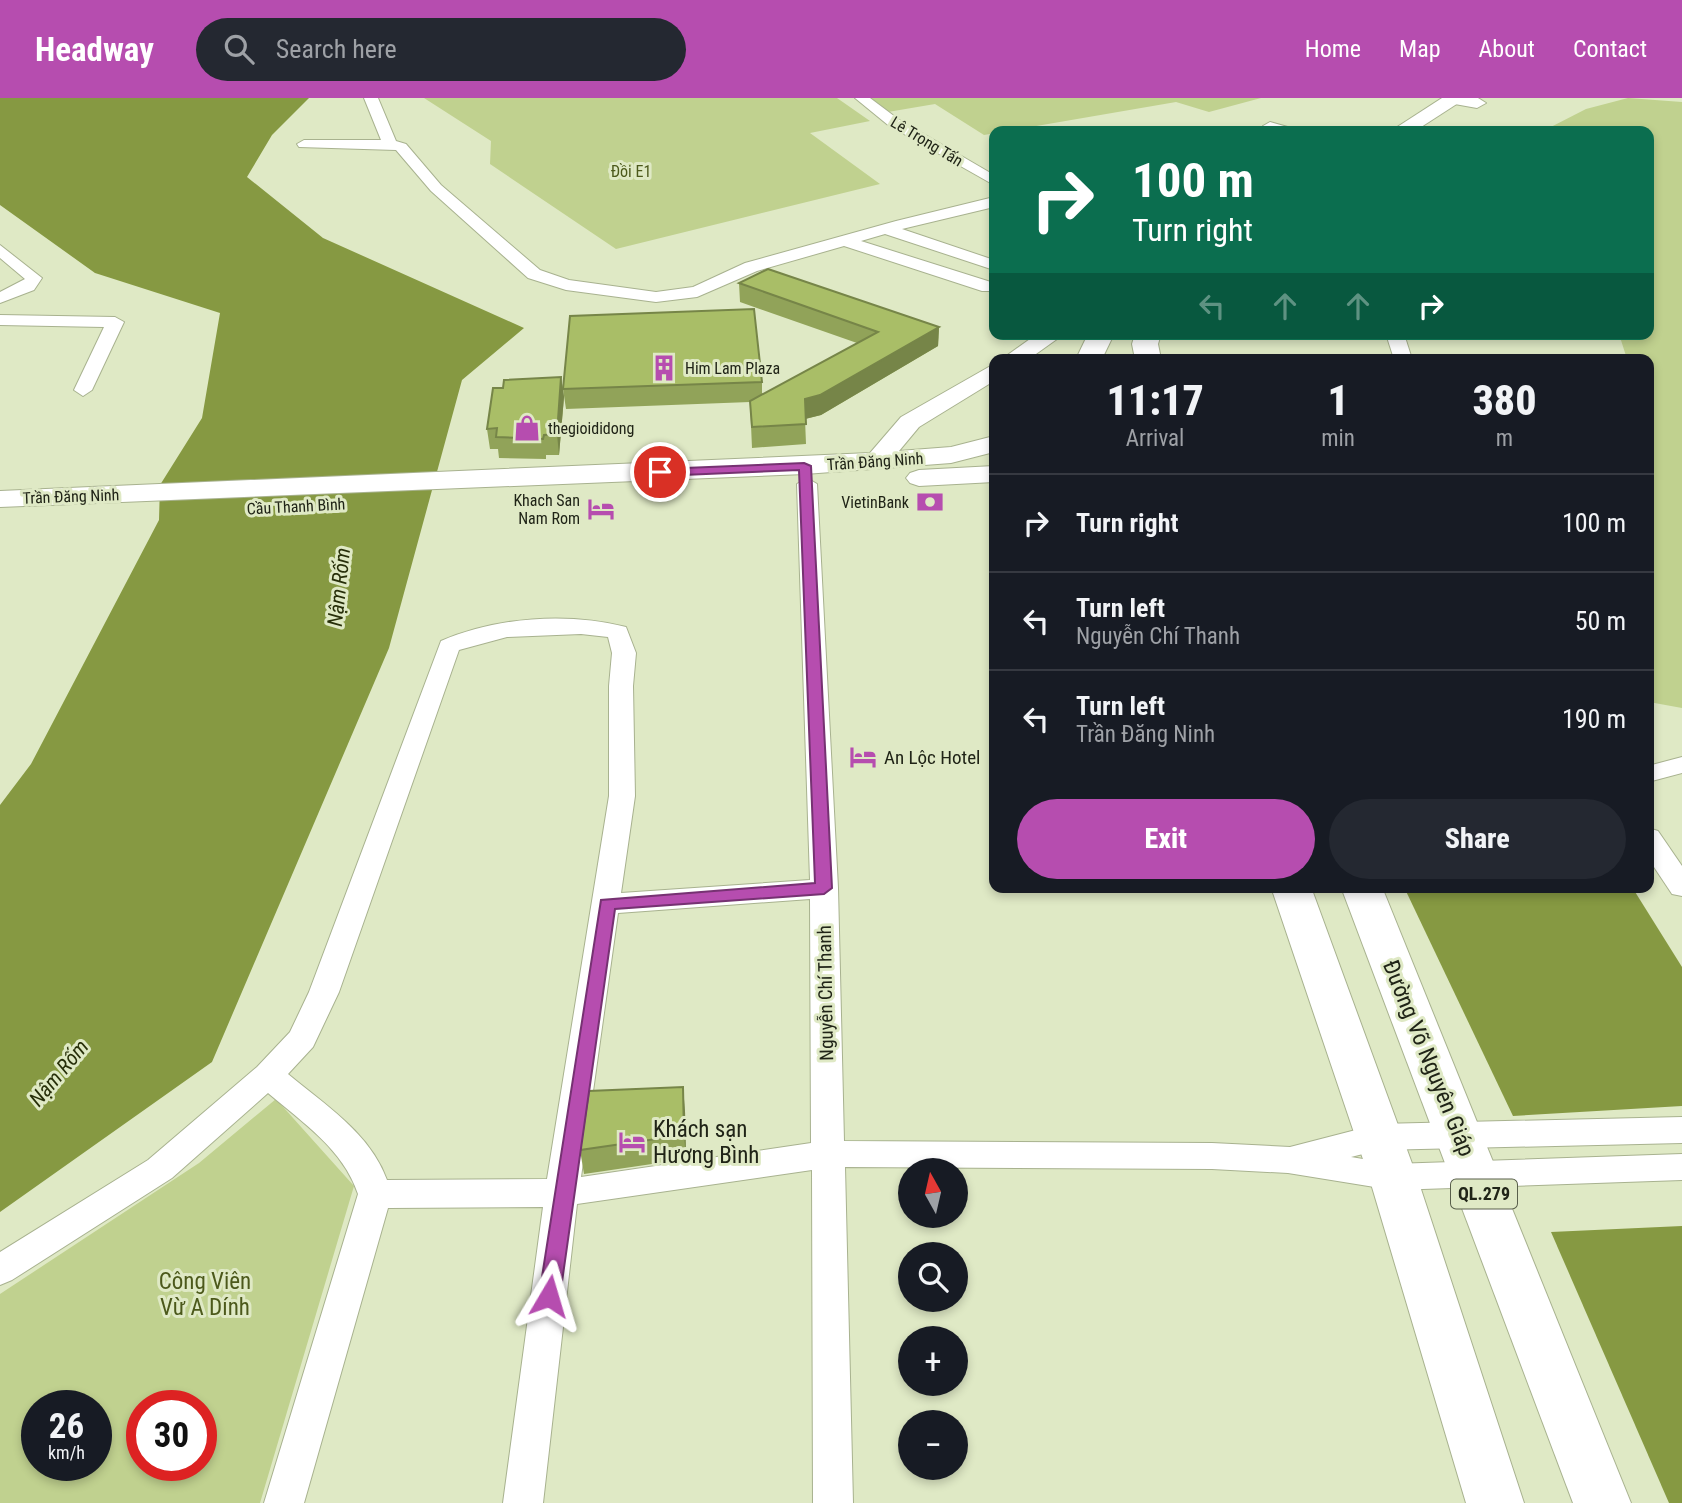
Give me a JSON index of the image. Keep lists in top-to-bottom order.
{
  "streets": {
    "highway": ["Đường Võ Nguyên Giáp", "QL.279"],
    "main road": ["Trần Đăng Ninh", "Cầu Thanh Bình"],
    "street": ["Lê Trọng Tấn", "Nguyễn Chí Thanh"]
  },
  "crossings": [
    ["Trần Đăng Ninh", "Cầu Thanh Bình"],
    ["Trần Đăng Ninh", "Nguyễn Chí Thanh"]
  ],
  "water": ["Nậm Rốm"],
  "parks": ["Đồi E1", "Công Viên Vừ A Dính"],
  "places": {
    "building": ["Him Lam Plaza"],
    "shop": ["thegioididong"],
    "bank": ["VietinBank"],
    "hotel": ["Khach San Nam Rom", "An Lộc Hotel", "Khách sạn Hương Bình"]
  },
  "north": "top",
  "page": {
    "header": "Headway",
    "search": "Search here",
    "nav": [
      "Home",
      "Map",
      "About",
      "Contact"
    ],
    "turn": ["100 m", "Turn right"],
    "eta": [
      "11:17",
      "Arrival",
      "1",
      "min",
      "380",
      "m"
    ],
    "list": [
      {
        "name": "Turn right",
        "value": "100 m"
      },
      {
        "name": "Turn left",
        "note": "Nguyễn Chí Thanh",
        "value": "50 m"
      },
      {
        "name": "Turn left",
        "note": "Trần Đăng Ninh",
        "value": "190 m"
      }
    ],
    "buttons": ["Exit", "Share"],
    "map_buttons": ["+", "−"],
    "speed": "26 km/h",
    "limit": "30"
  }
}
